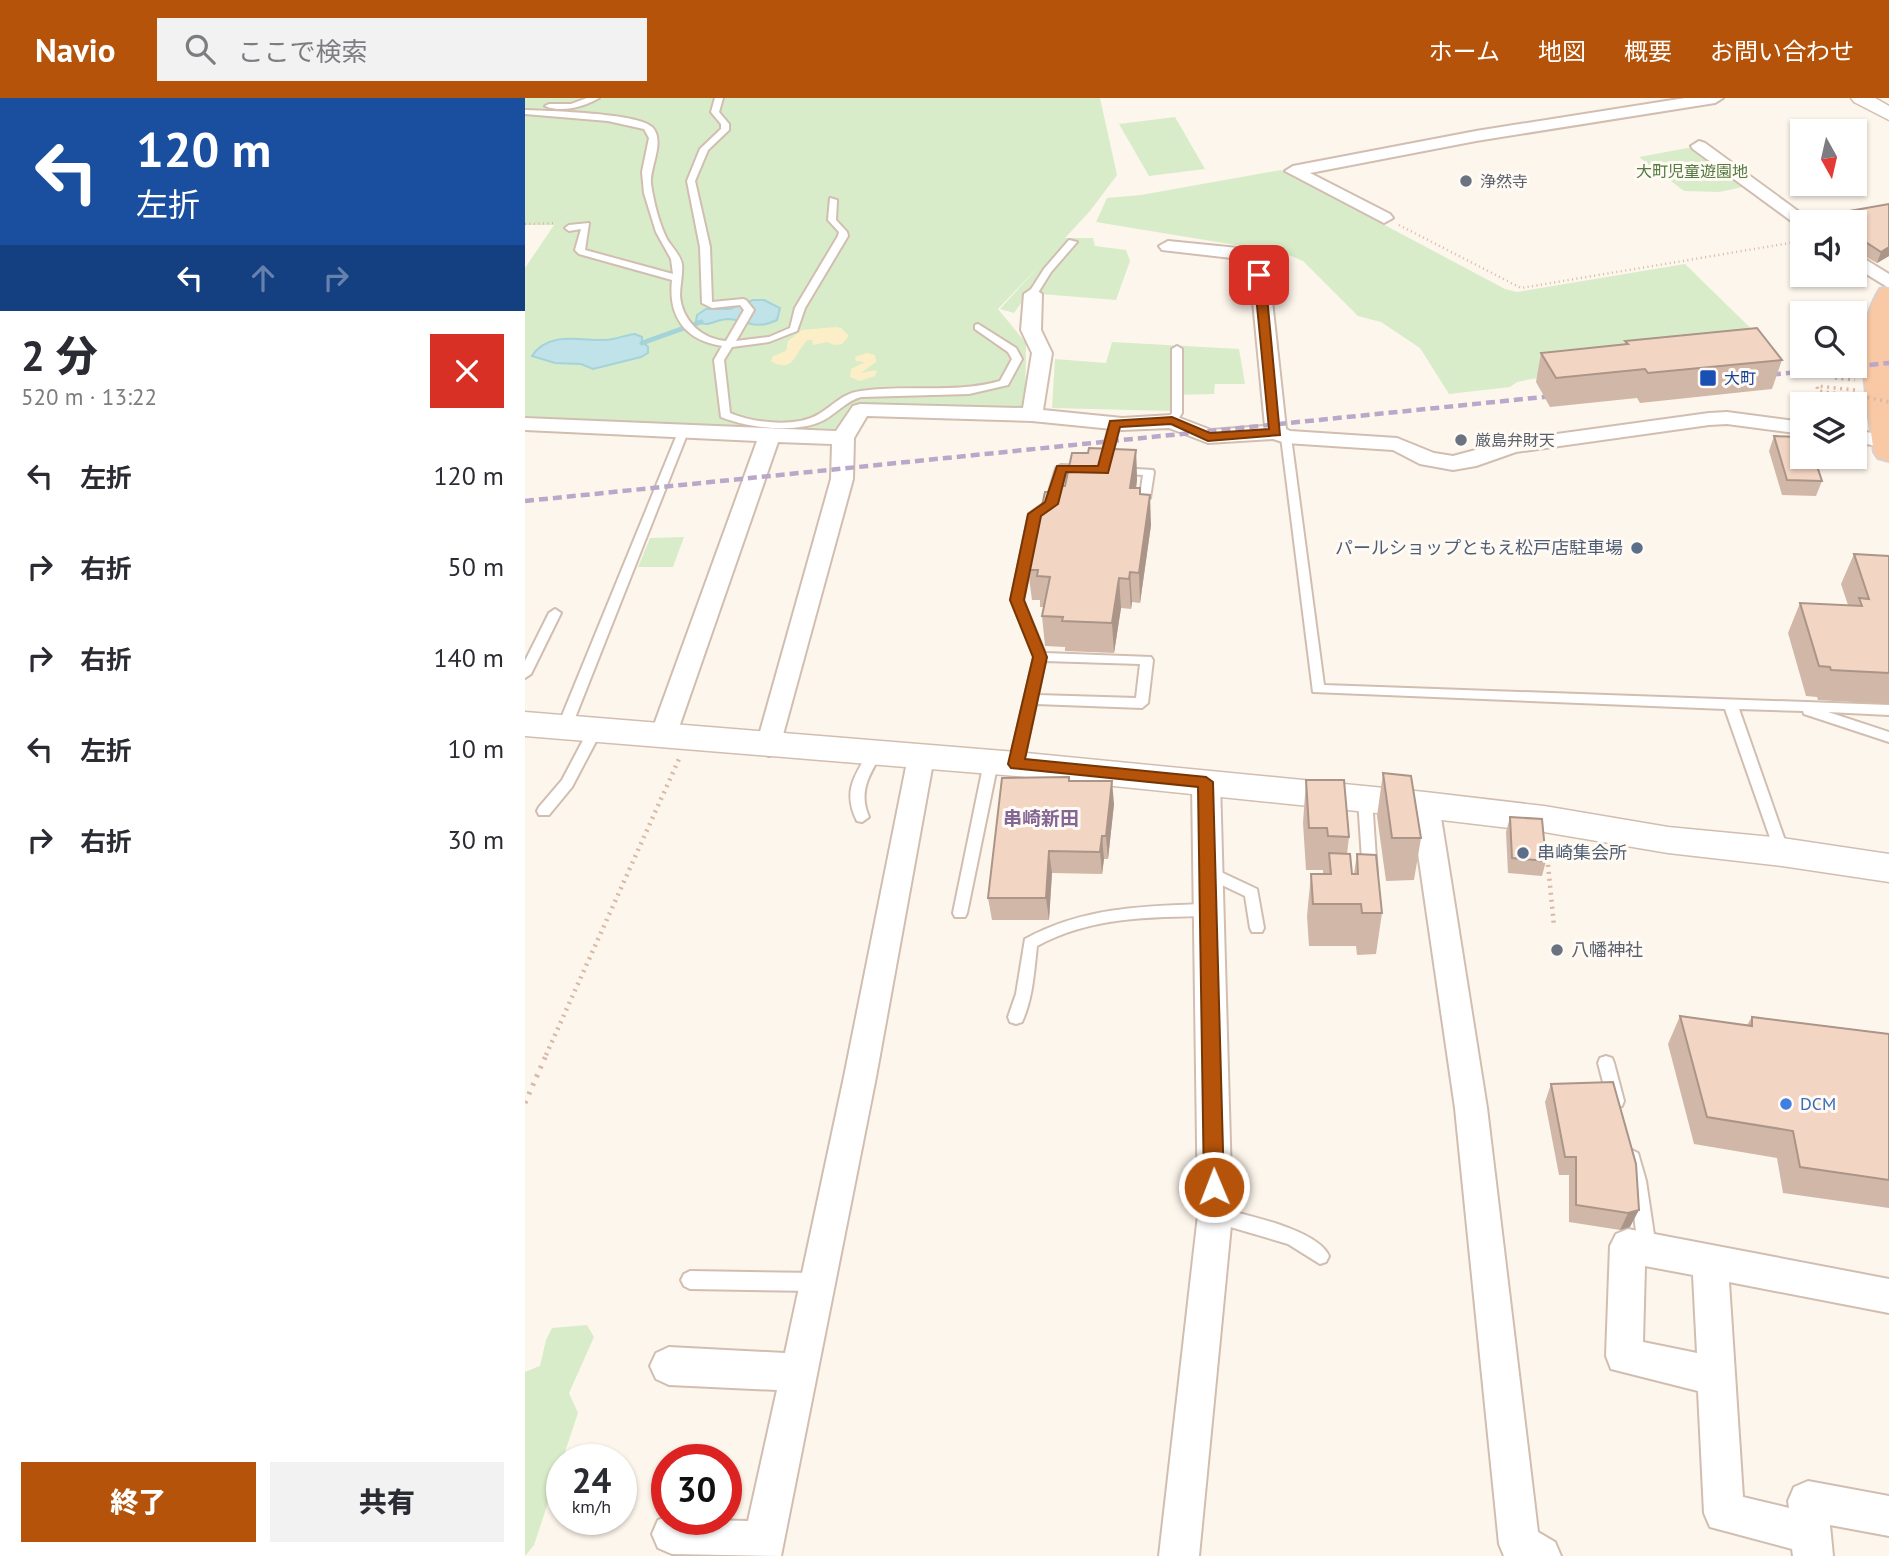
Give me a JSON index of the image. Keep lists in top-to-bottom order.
{
  "districts": ["串崎新田"],
  "parks": ["大町児童遊園地"],
  "places": {
    "other": [
      "浄然寺",
      "厳島弁財天",
      "パールショップともえ松戸店駐車場",
      "串崎集会所",
      "八幡神社",
      "DCM"
    ],
    "transit": ["大町"]
  },
  "north": "bottom",
  "page": {
    "header": "Navio",
    "search": "ここで検索",
    "nav": [
      "ホーム",
      "地図",
      "概要",
      "お問い合わせ"
    ],
    "turn": ["120 m", "左折"],
    "heading": ["2 分", "520 m · 13:22"],
    "list": [
      {
        "name": "左折",
        "value": "120 m"
      },
      {
        "name": "右折",
        "value": "50 m"
      },
      {
        "name": "右折",
        "value": "140 m"
      },
      {
        "name": "左折",
        "value": "10 m"
      },
      {
        "name": "右折",
        "value": "30 m"
      }
    ],
    "speed": "24 km/h",
    "limit": "30",
    "buttons": ["終了", "共有"]
  }
}
